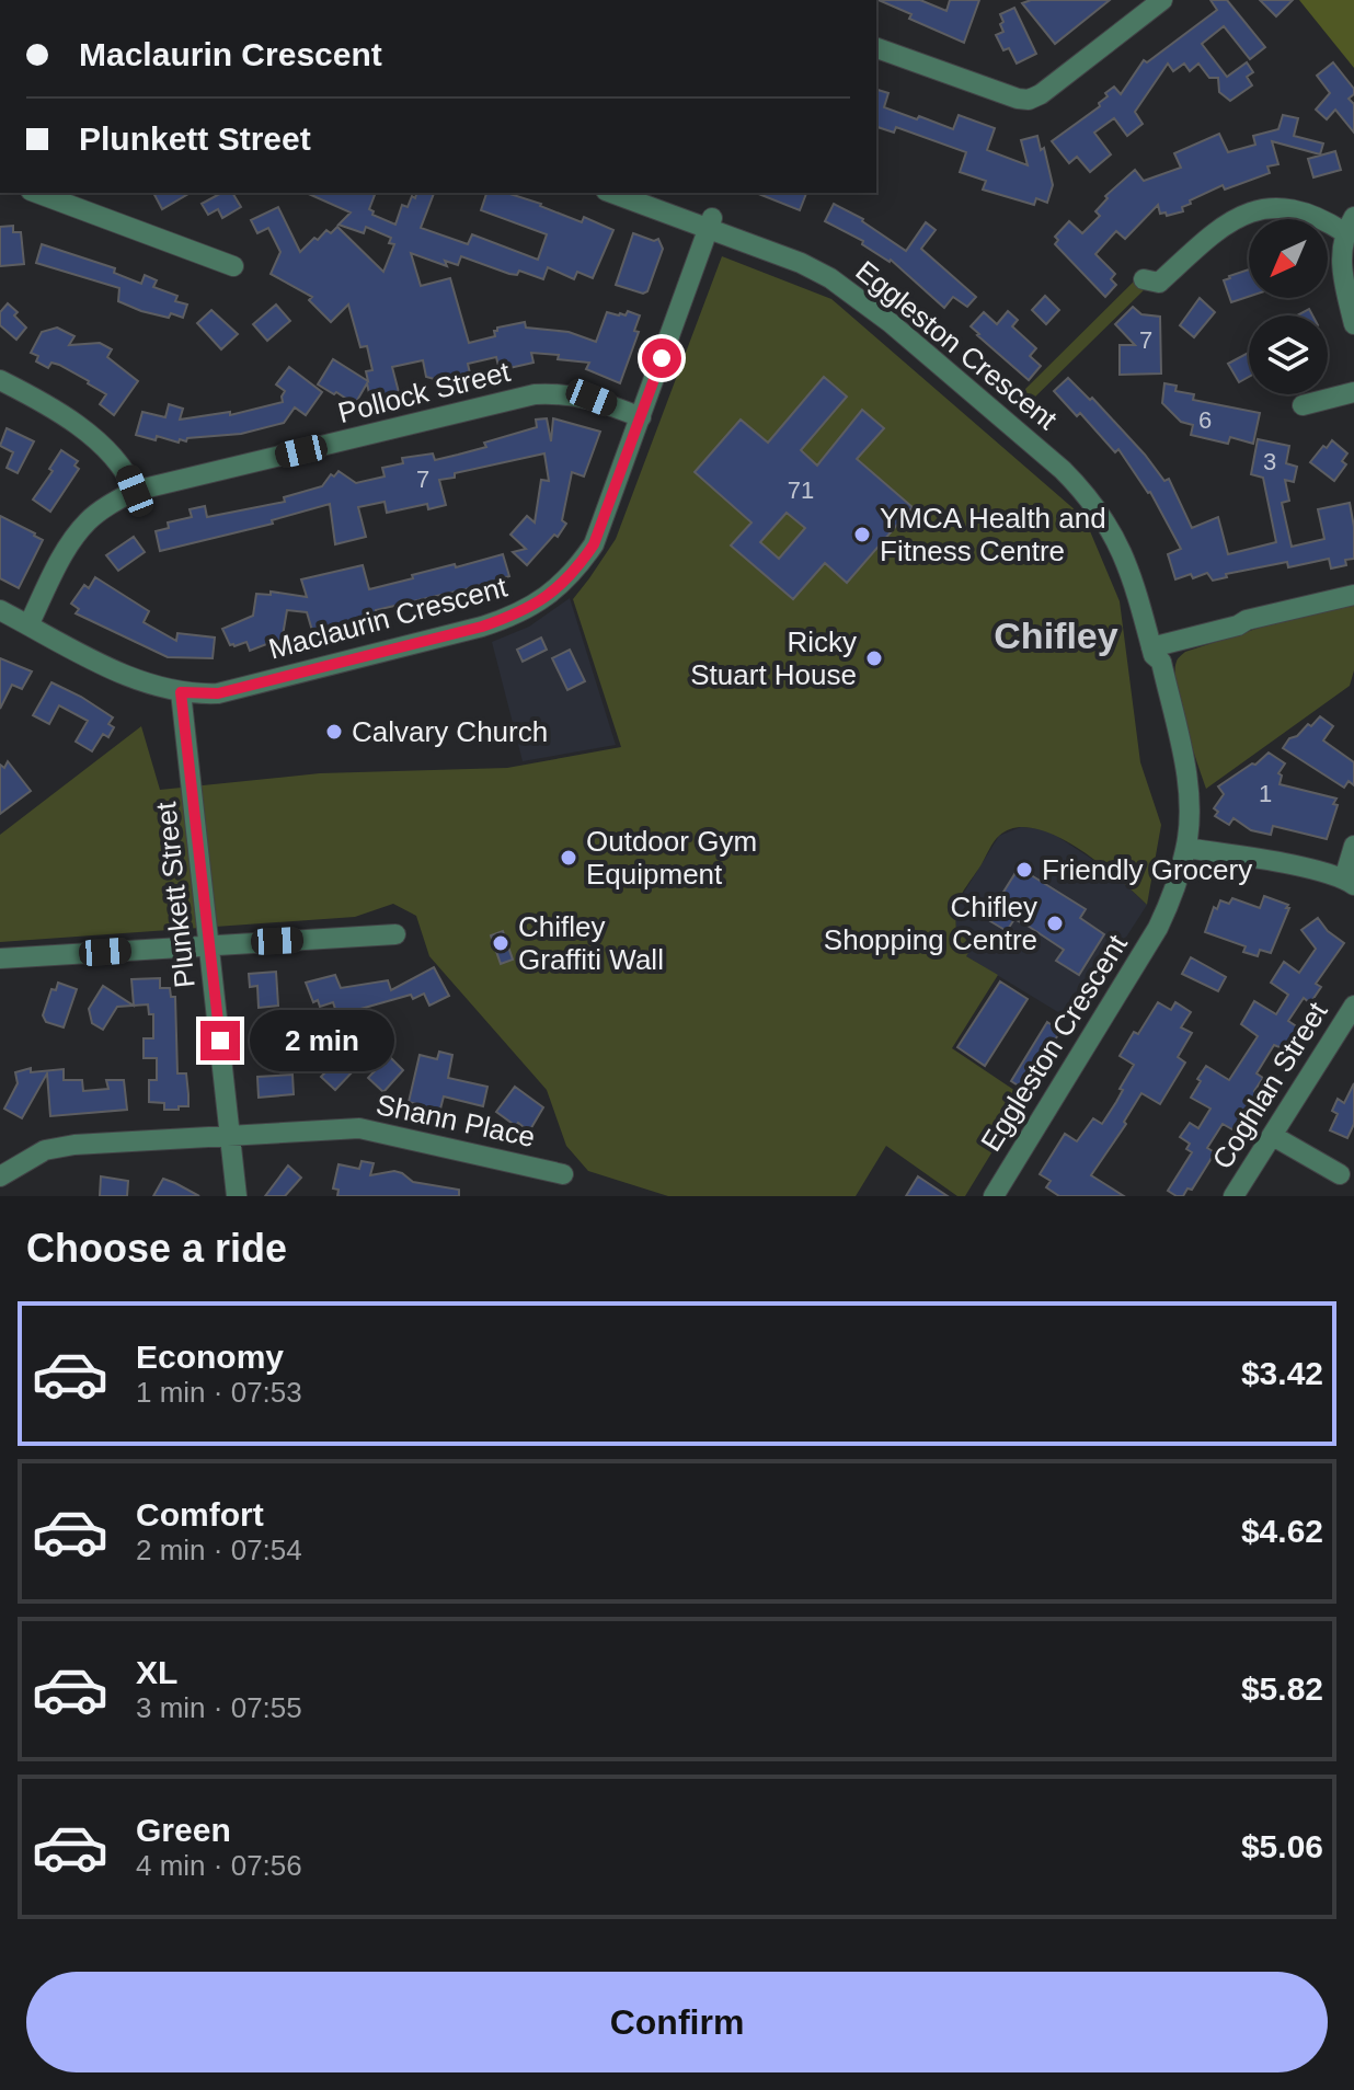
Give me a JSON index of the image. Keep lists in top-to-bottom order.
{
  "streets": {
    "street": [
      "Eggleston Crescent",
      "Pollock Street",
      "Maclaurin Crescent",
      "Plunkett Street",
      "Coghlan Street",
      "Shann Place"
    ]
  },
  "crossings": [
    ["Eggleston Crescent", "Maclaurin Crescent"],
    ["Pollock Street", "Maclaurin Crescent"],
    ["Maclaurin Crescent", "Plunkett Street"],
    ["Plunkett Street", "Shann Place"]
  ],
  "districts": ["Chifley"],
  "places": [
    "YMCA Health and Fitness Centre",
    "Ricky Stuart House",
    "Calvary Church",
    "Outdoor Gym Equipment",
    "Friendly Grocery",
    "Chifley Shopping Centre",
    "Chifley Graffiti Wall"
  ],
  "house_numbers": [
    "7",
    "6",
    "3",
    "7",
    "71",
    "1"
  ],
  "north": "bottom left",
  "page": {
    "banner": ["Maclaurin Crescent", "Plunkett Street"],
    "bubble": "2 min",
    "heading": "Choose a ride",
    "list": [
      {
        "name": "Economy",
        "note": "1 min · 07:53",
        "value": "$3.42"
      },
      {
        "name": "Comfort",
        "note": "2 min · 07:54",
        "value": "$4.62"
      },
      {
        "name": "XL",
        "note": "3 min · 07:55",
        "value": "$5.82"
      },
      {
        "name": "Green",
        "note": "4 min · 07:56",
        "value": "$5.06"
      }
    ],
    "buttons": "Confirm"
  }
}
